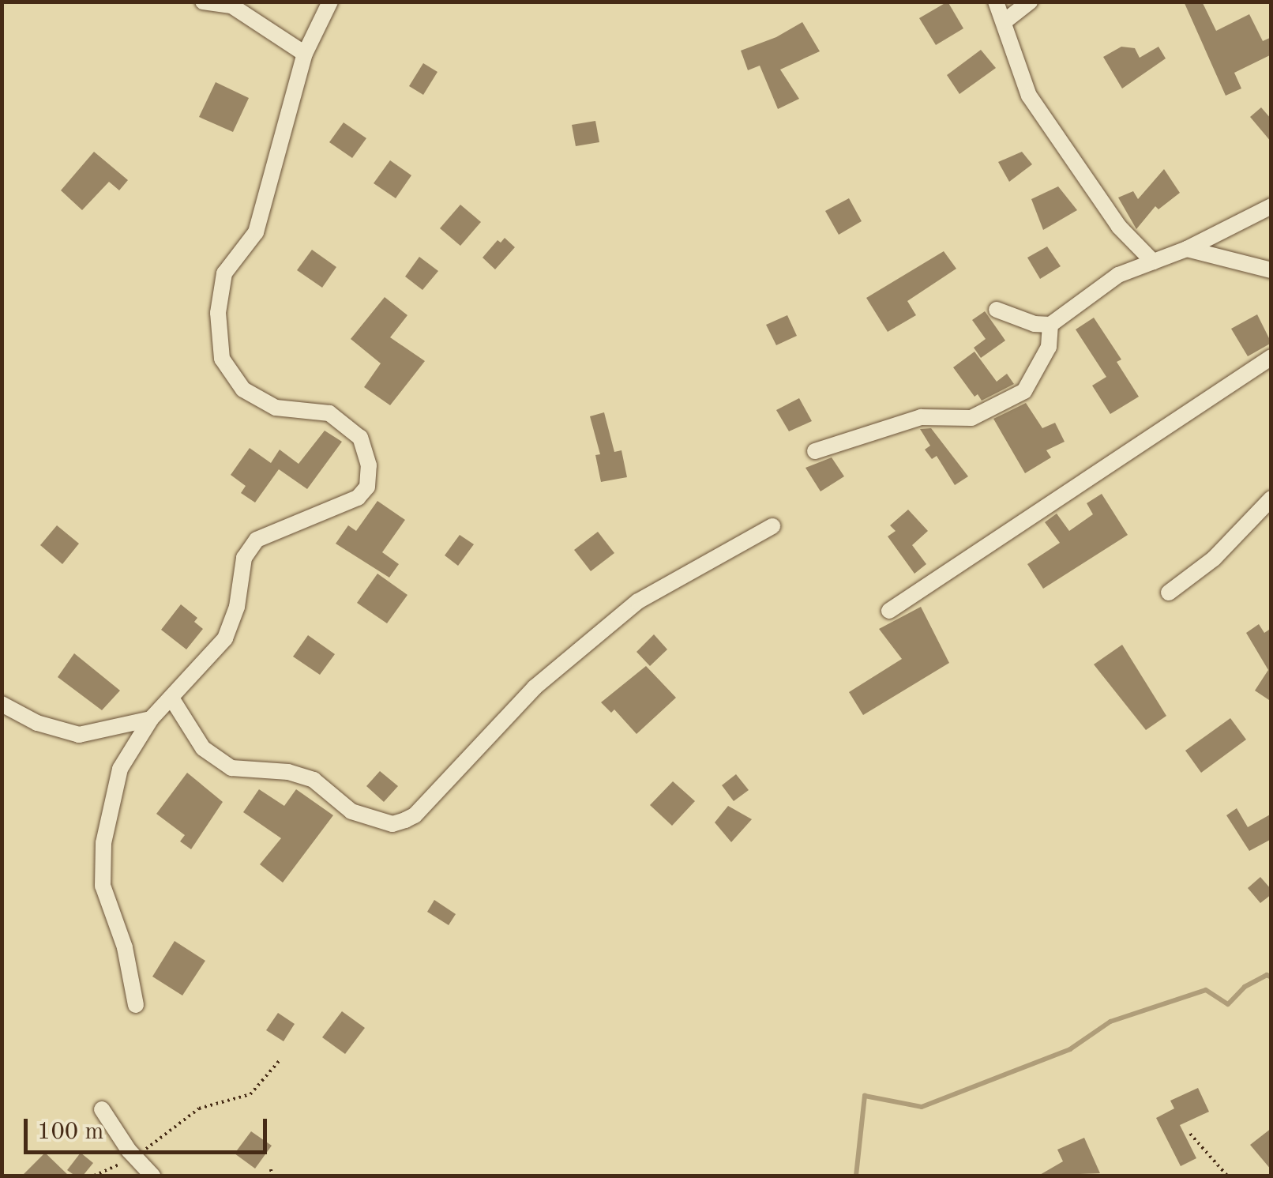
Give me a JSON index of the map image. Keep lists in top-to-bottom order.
{
  "scale_bar": "100 m"
}
